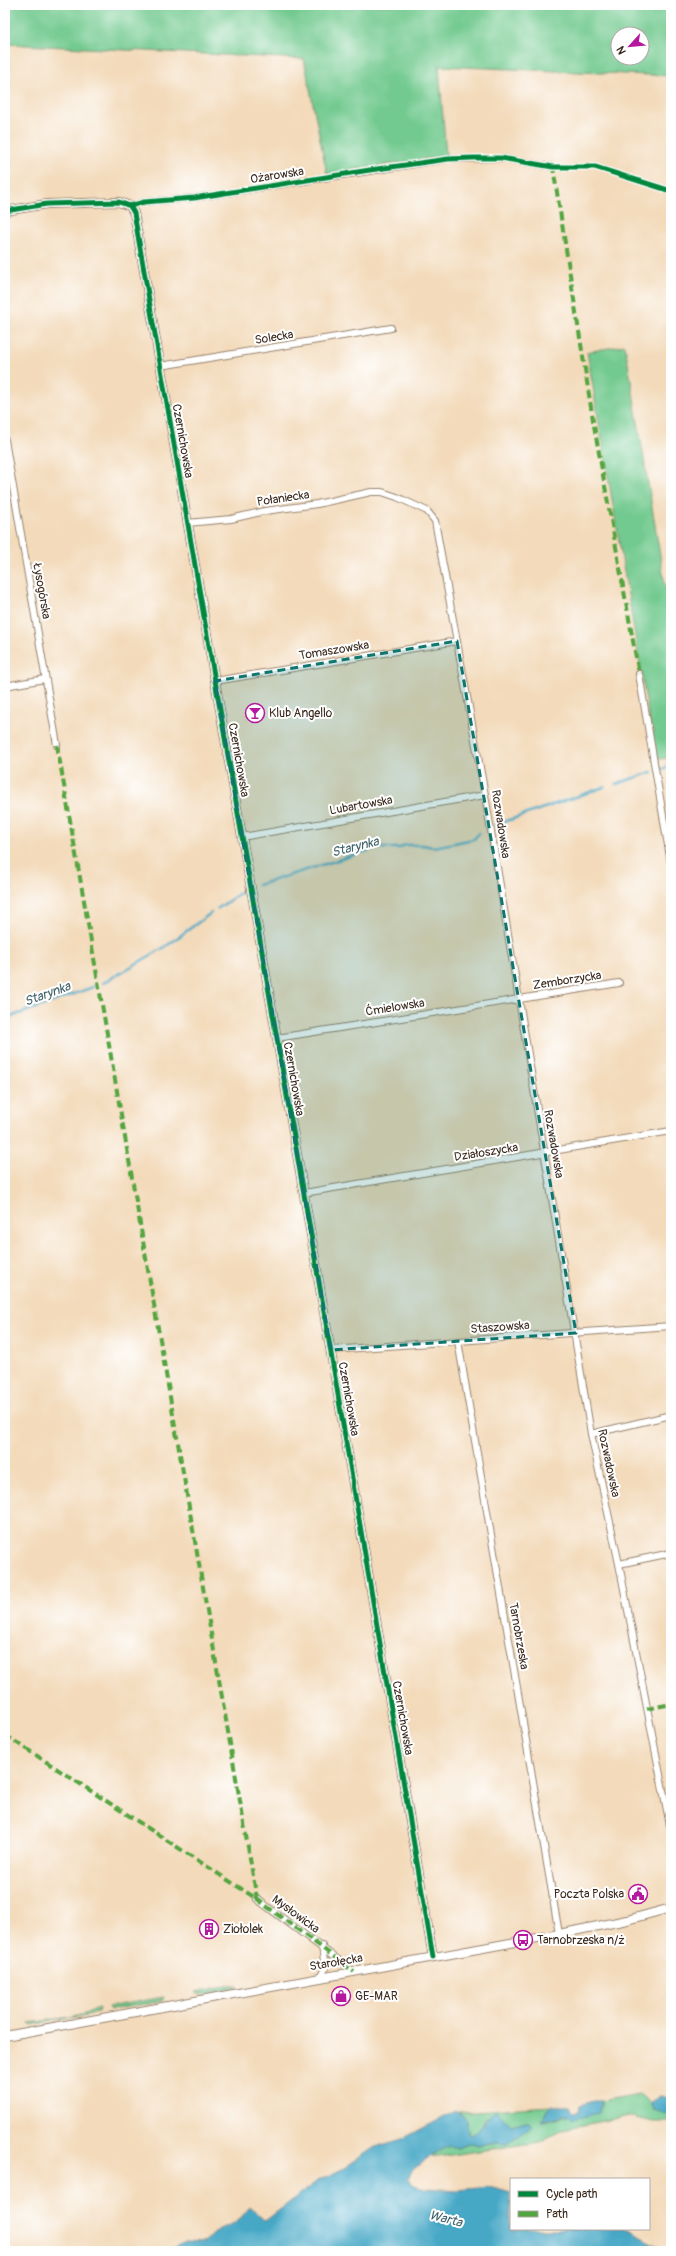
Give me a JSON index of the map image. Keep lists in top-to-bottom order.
{
  "streets": {
    "street": [
      "Ożarowska",
      "Solecka",
      "Czernichowska",
      "Połaniecka",
      "Łysogórska",
      "Tomaszowska",
      "Lubartowska",
      "Rozwadowska",
      "Zemborzycka",
      "Ćmielowska",
      "Działoszycka",
      "Staszowska",
      "Tarnobrzeska",
      "Mysłowicka",
      "Starołęcka"
    ]
  },
  "crossings": [
    ["Ożarowska", "Czernichowska"],
    ["Solecka", "Czernichowska"],
    ["Czernichowska", "Połaniecka"],
    ["Czernichowska", "Tomaszowska"],
    ["Czernichowska", "Lubartowska"],
    ["Czernichowska", "Ćmielowska"],
    ["Czernichowska", "Działoszycka"],
    ["Czernichowska", "Staszowska"],
    ["Czernichowska", "Starołęcka"],
    ["Połaniecka", "Rozwadowska"],
    ["Tomaszowska", "Rozwadowska"],
    ["Lubartowska", "Rozwadowska"],
    ["Rozwadowska", "Zemborzycka"],
    ["Rozwadowska", "Ćmielowska"],
    ["Rozwadowska", "Działoszycka"],
    ["Rozwadowska", "Staszowska"],
    ["Zemborzycka", "Ćmielowska"],
    ["Staszowska", "Tarnobrzeska"],
    ["Tarnobrzeska", "Starołęcka"],
    ["Mysłowicka", "Starołęcka"]
  ],
  "water": ["Starynka", "Warta"],
  "places": {
    "bar": ["Klub Angello"],
    "public building": ["Poczta Polska"],
    "building": ["Ziołolek"],
    "bus stop": ["Tarnobrzeska n/ż"],
    "shop": ["GE-MAR"]
  },
  "legend": ["Cycle path", "Path"],
  "north": "bottom left"
}
